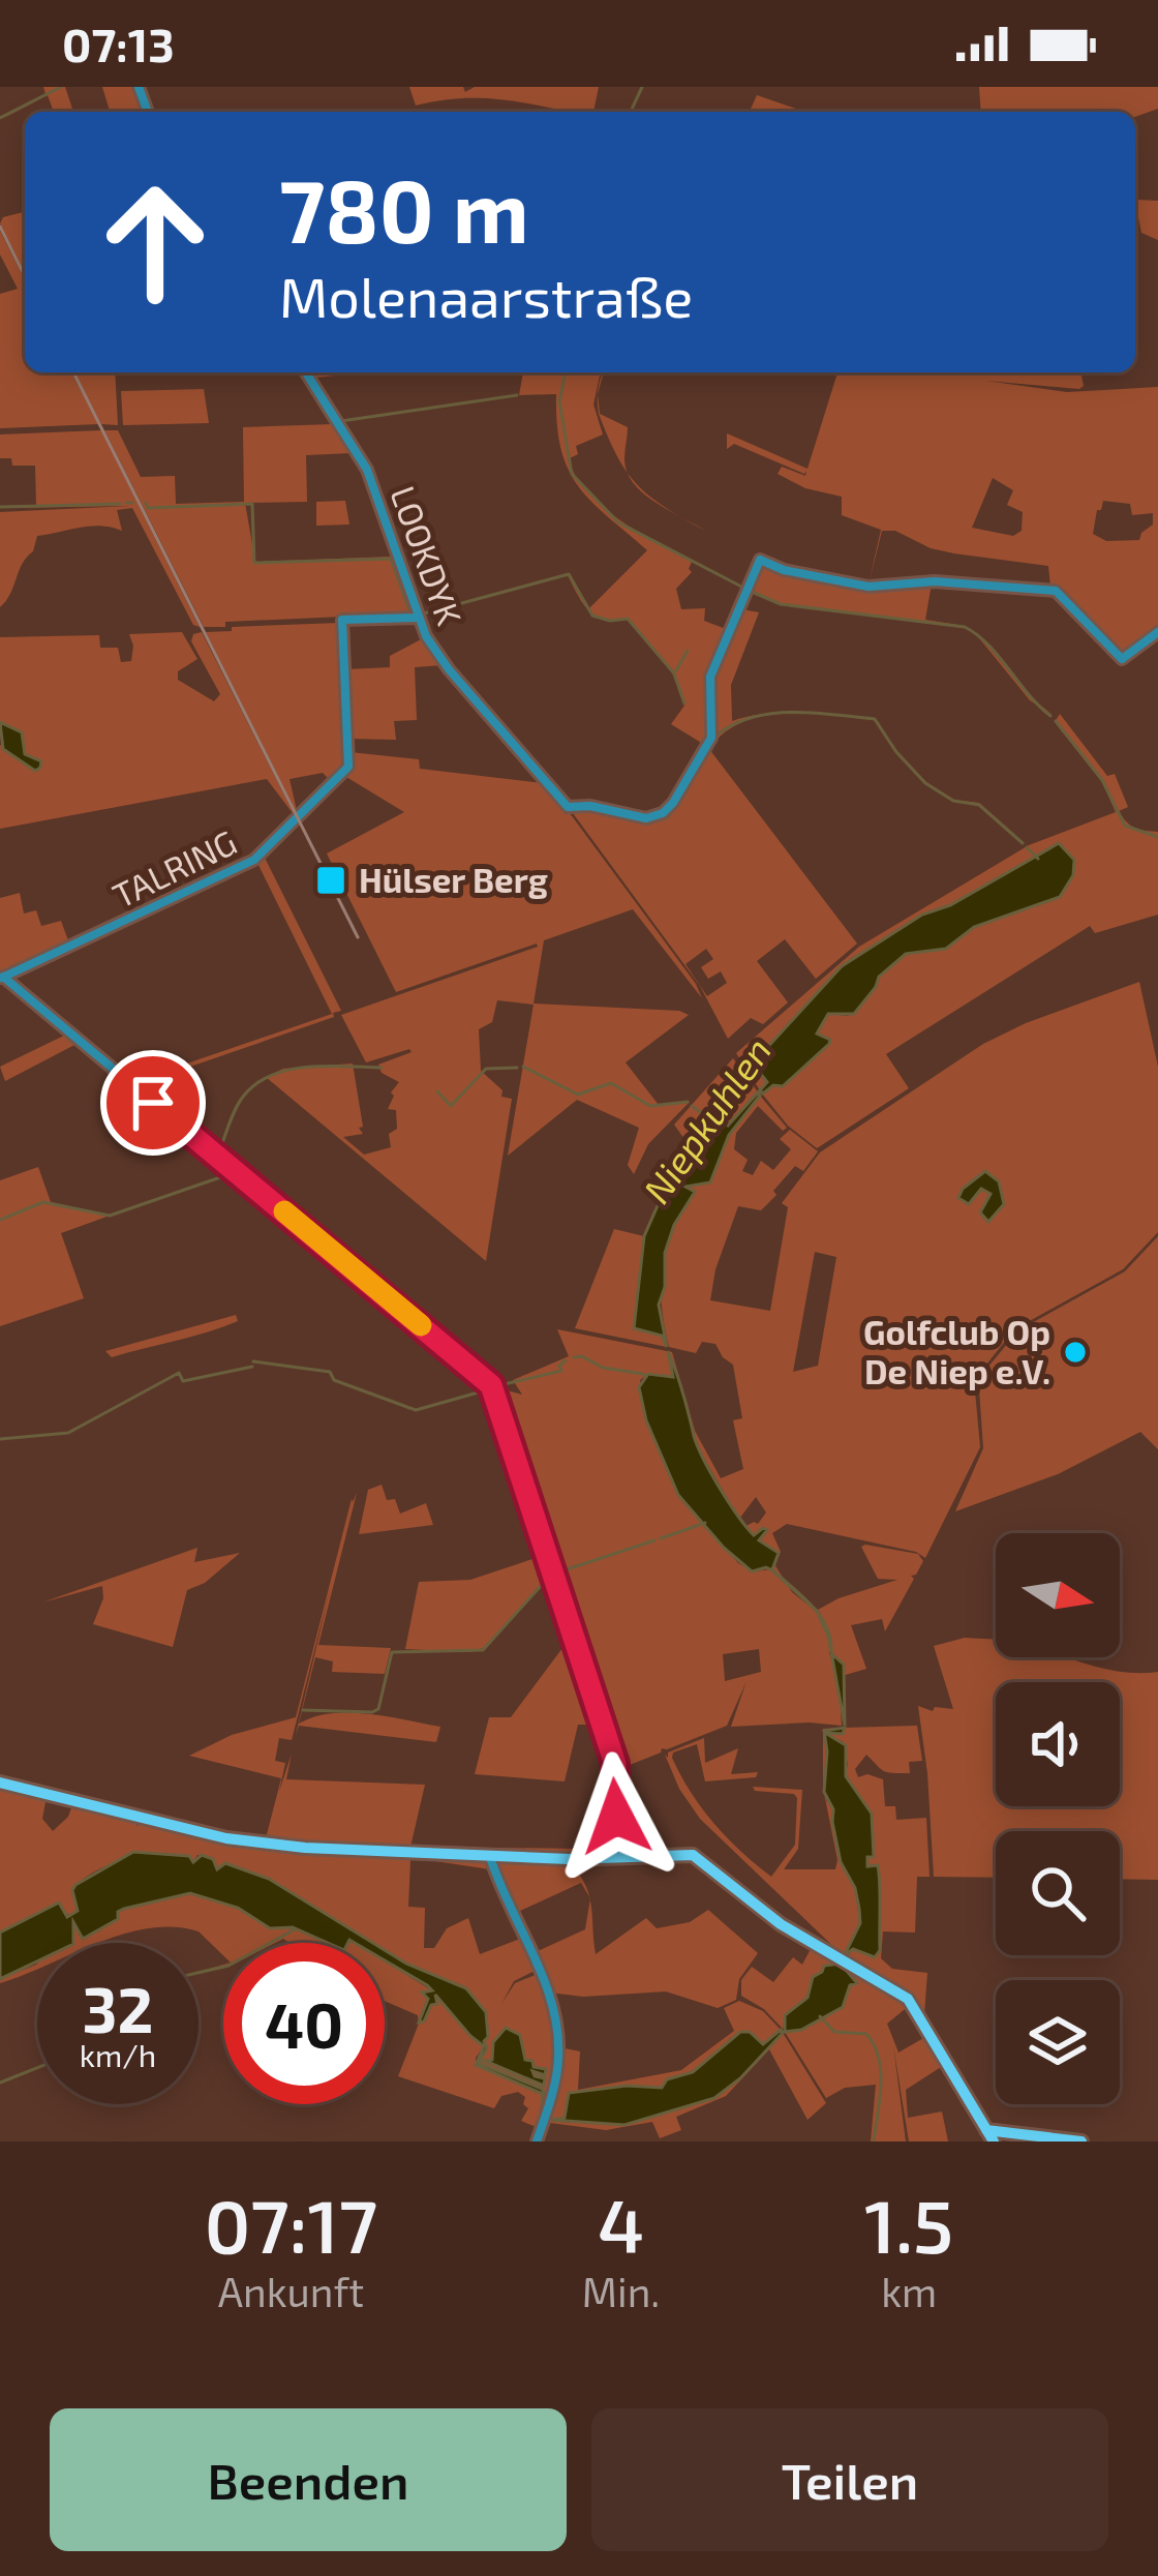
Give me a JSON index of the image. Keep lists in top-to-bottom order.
{
  "streets": {
    "street": ["LOOKDYK", "TALRING"]
  },
  "crossings": [
    ["LOOKDYK", "TALRING"]
  ],
  "water": ["Niepkuhlen"],
  "places": {
    "transit": ["Hülser Berg"],
    "other": ["Golfclub Op De Niep e.V."]
  },
  "north": "right",
  "page": {
    "status": "07:13",
    "turn": ["780 m", "Molenaarstraße"],
    "speed": "32 km/h",
    "limit": "40",
    "eta": [
      "07:17",
      "Ankunft",
      "4",
      "Min.",
      "1.5",
      "km"
    ],
    "buttons": ["Beenden", "Teilen"]
  }
}
